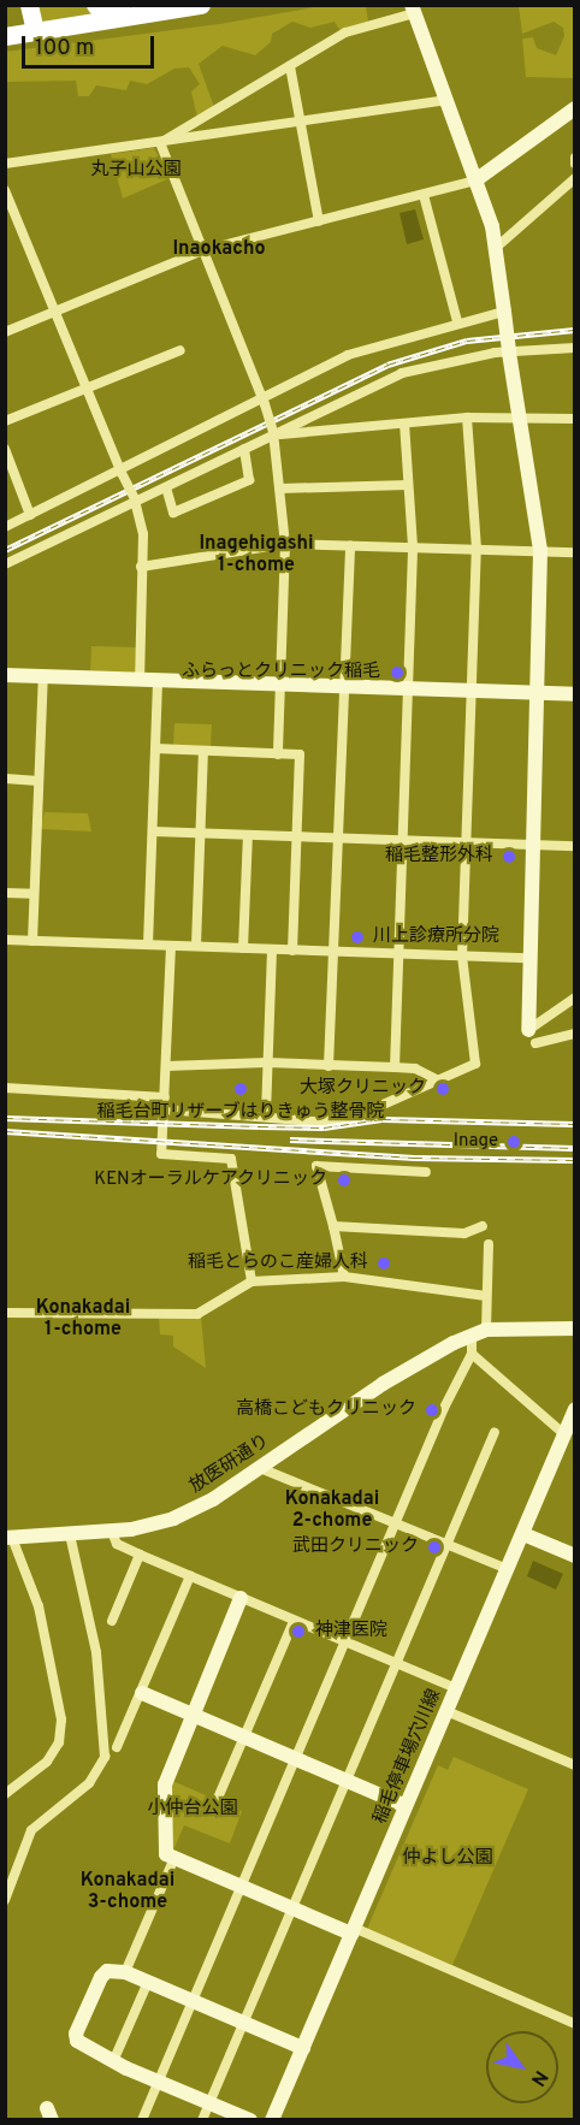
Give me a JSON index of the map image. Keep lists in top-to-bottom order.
{
  "streets": {
    "street": ["放医研通り", "稲毛停車場穴川線"]
  },
  "districts": [
    "Inaokacho",
    "Inagehigashi 1-chome",
    "Konakadai 1-chome",
    "Konakadai 2-chome",
    "Konakadai 3-chome"
  ],
  "parks": ["丸子山公園", "小仲台公園", "仲よし公園"],
  "places": [
    "ふらっとクリニック稲毛",
    "稲毛整形外科",
    "川上診療所分院",
    "稲毛台町リザーブはりきゅう整骨院",
    "大塚クリニック",
    "Inage",
    "KENオーラルケアクリニック",
    "稲毛とらのこ産婦人科",
    "高橋こどもクリニック",
    "武田クリニック",
    "神津医院"
  ],
  "scale_bar": "100 m",
  "north": "bottom right"
}
